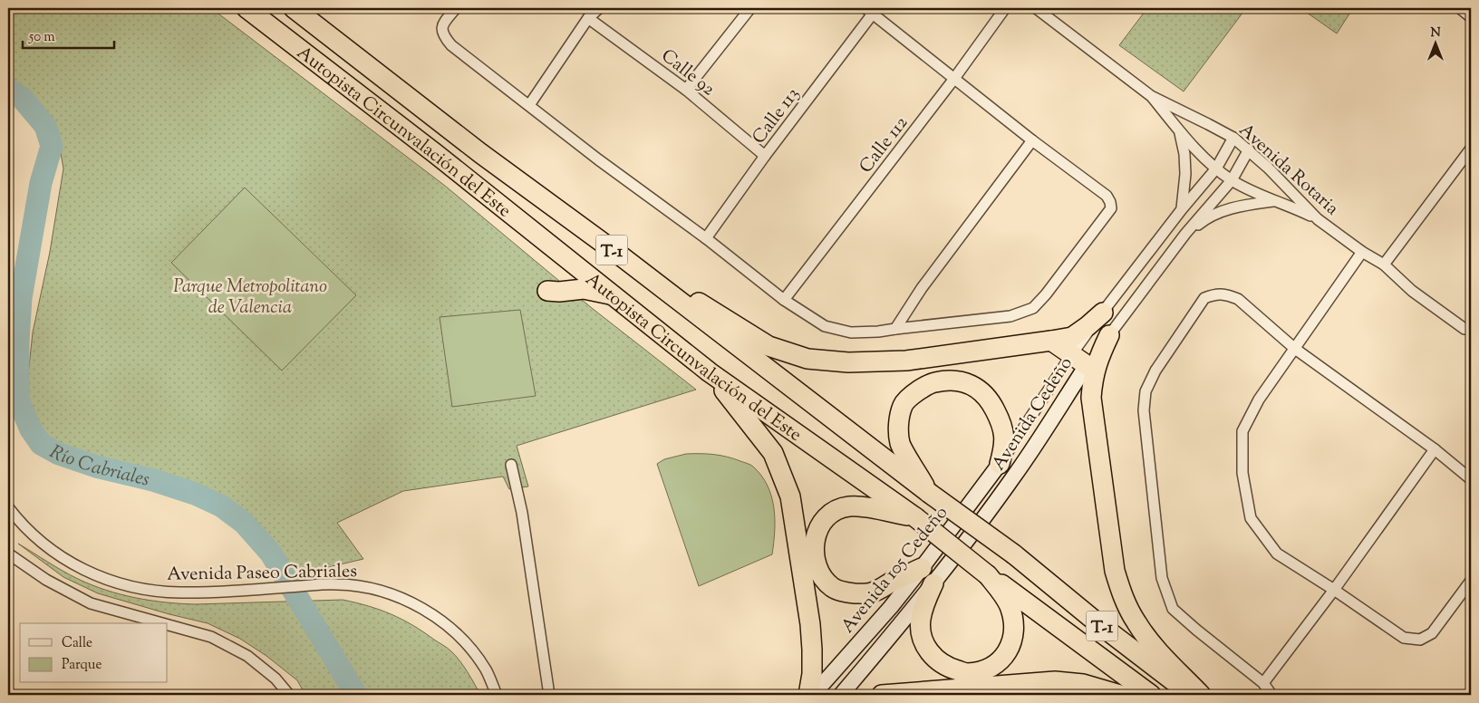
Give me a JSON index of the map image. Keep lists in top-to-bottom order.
{
  "streets": {
    "highway": ["Autopista Circunvalación del Este", "T-1"],
    "main road": ["Avenida Cedeño", "Avenida 105 Cedeño"],
    "street": [
      "Calle 92",
      "Calle 113",
      "Calle 112",
      "Avenida Rotaria",
      "Avenida Paseo Cabriales"
    ]
  },
  "crossings": [
    ["Calle 92", "Calle 113"],
    ["Avenida Rotaria", "Avenida Cedeño"],
    ["Avenida Cedeño", "Avenida 105 Cedeño"]
  ],
  "water": ["Río Cabriales"],
  "parks": ["Parque Metropolitano de Valencia"],
  "legend": ["Calle", "Parque"],
  "scale_bar": "50 m",
  "north": "top"
}
